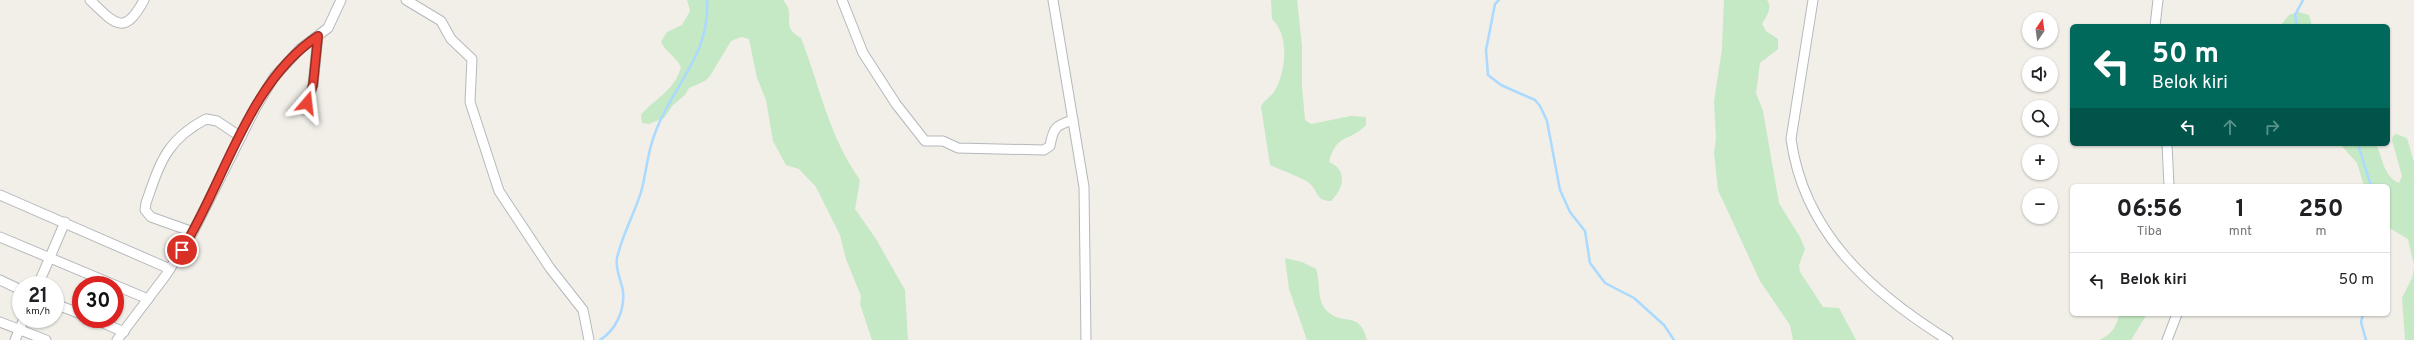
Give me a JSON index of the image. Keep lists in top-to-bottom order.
{
  "north": "top",
  "page": {
    "map_buttons": ["+", "−"],
    "turn": ["50 m", "Belok kiri"],
    "eta": [
      "06:56",
      "Tiba",
      "1",
      "mnt",
      "250",
      "m"
    ],
    "list": [
      {
        "name": "Belok kiri",
        "value": "50 m"
      }
    ],
    "speed": "21 km/h",
    "limit": "30"
  }
}
